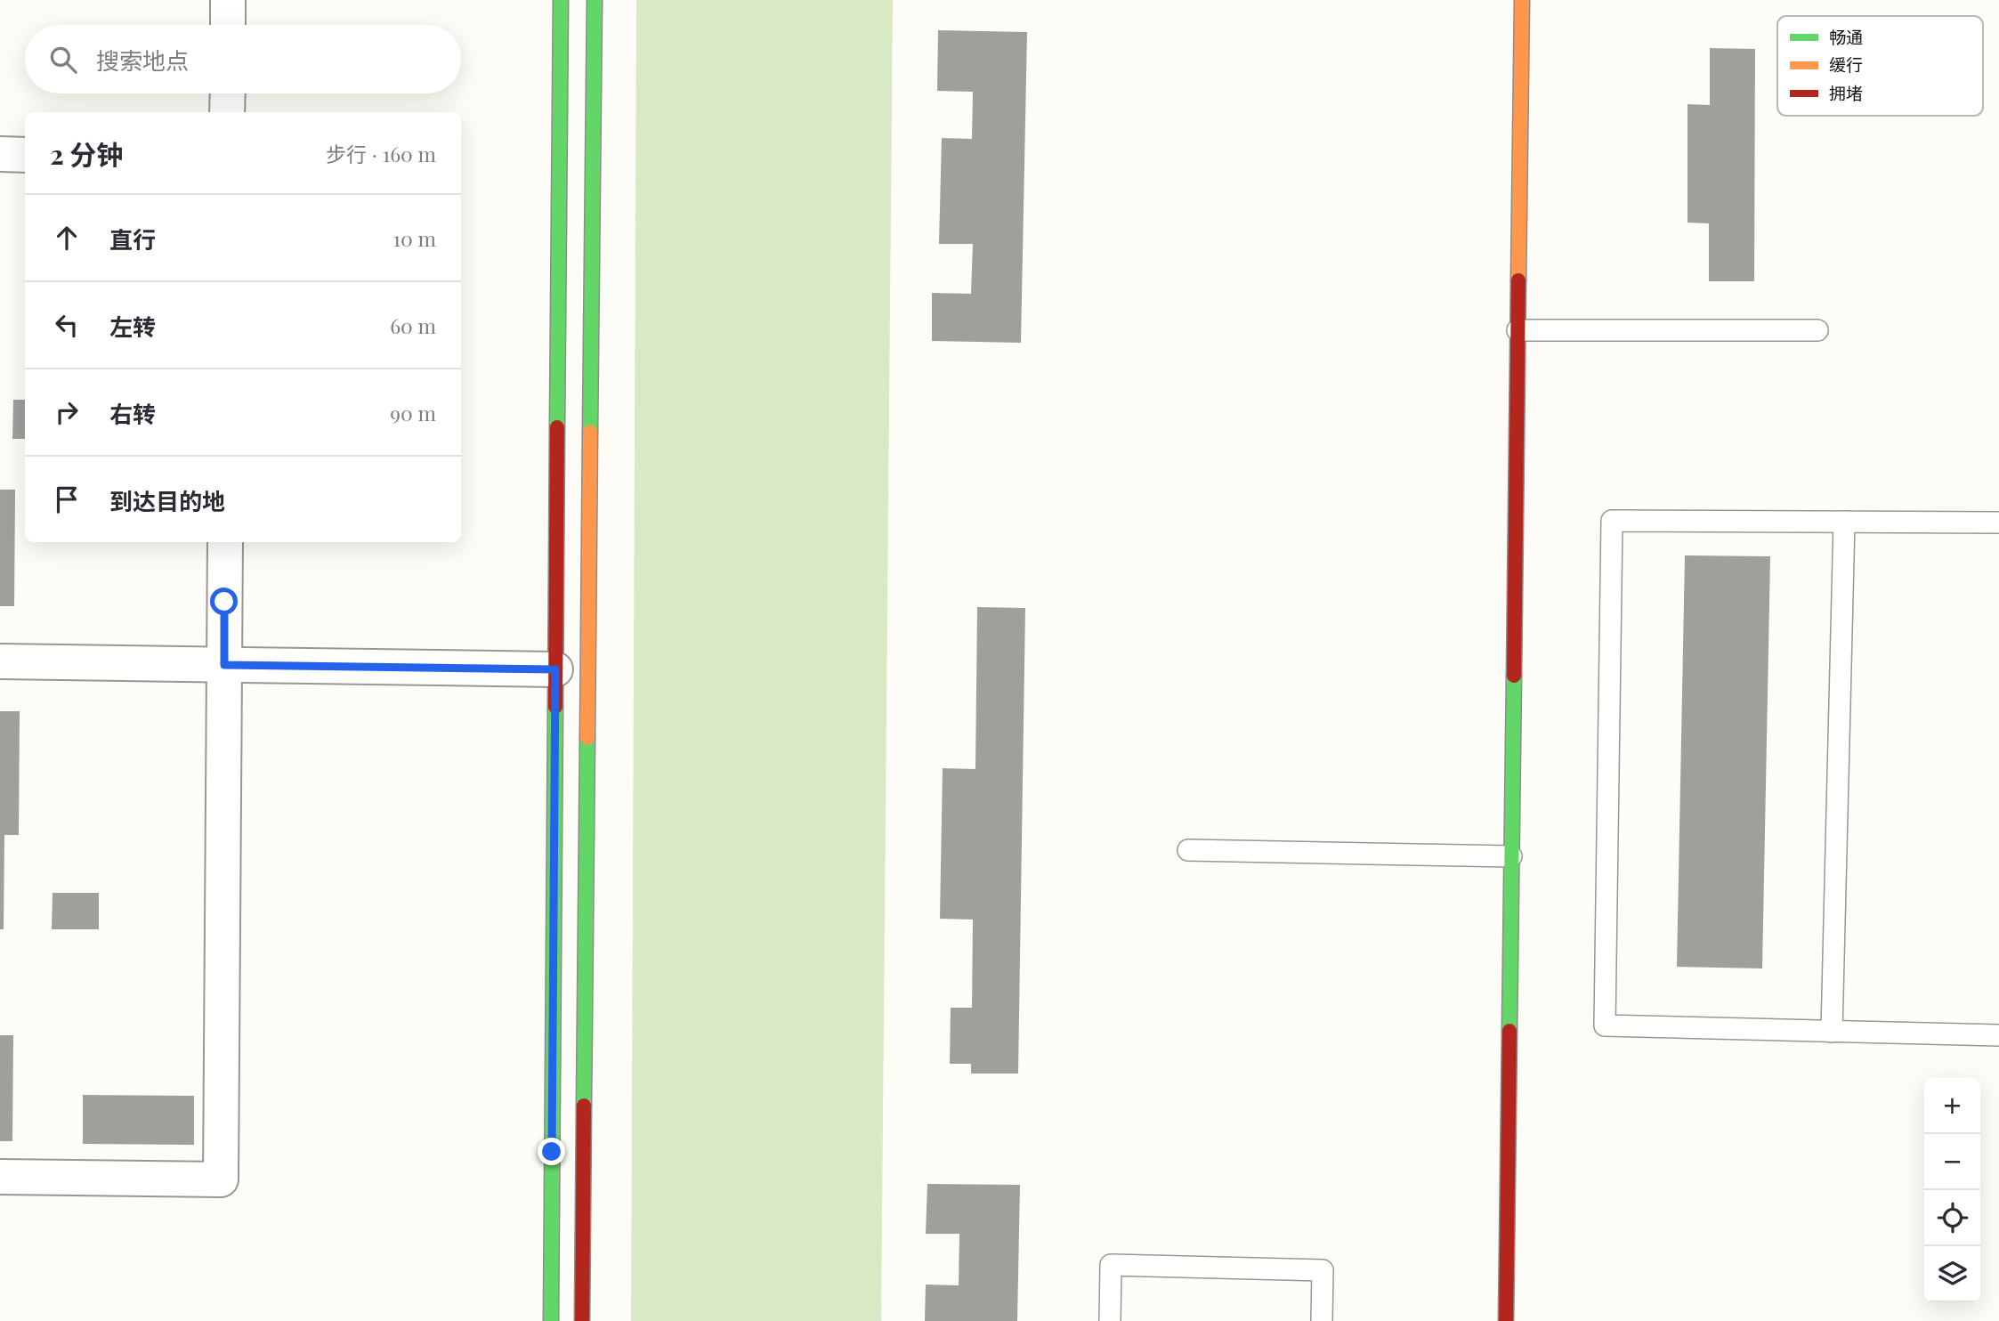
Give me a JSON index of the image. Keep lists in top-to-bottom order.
{
  "legend": ["畅通", "缓行", "拥堵"],
  "page": {
    "search": "搜索地点",
    "heading": ["2 分钟", "步行 · 160 m"],
    "list": [
      ["直行", "10 m"],
      ["左转", "60 m"],
      ["右转", "90 m"],
      "到达目的地"
    ],
    "map_buttons": ["+", "−"]
  }
}
